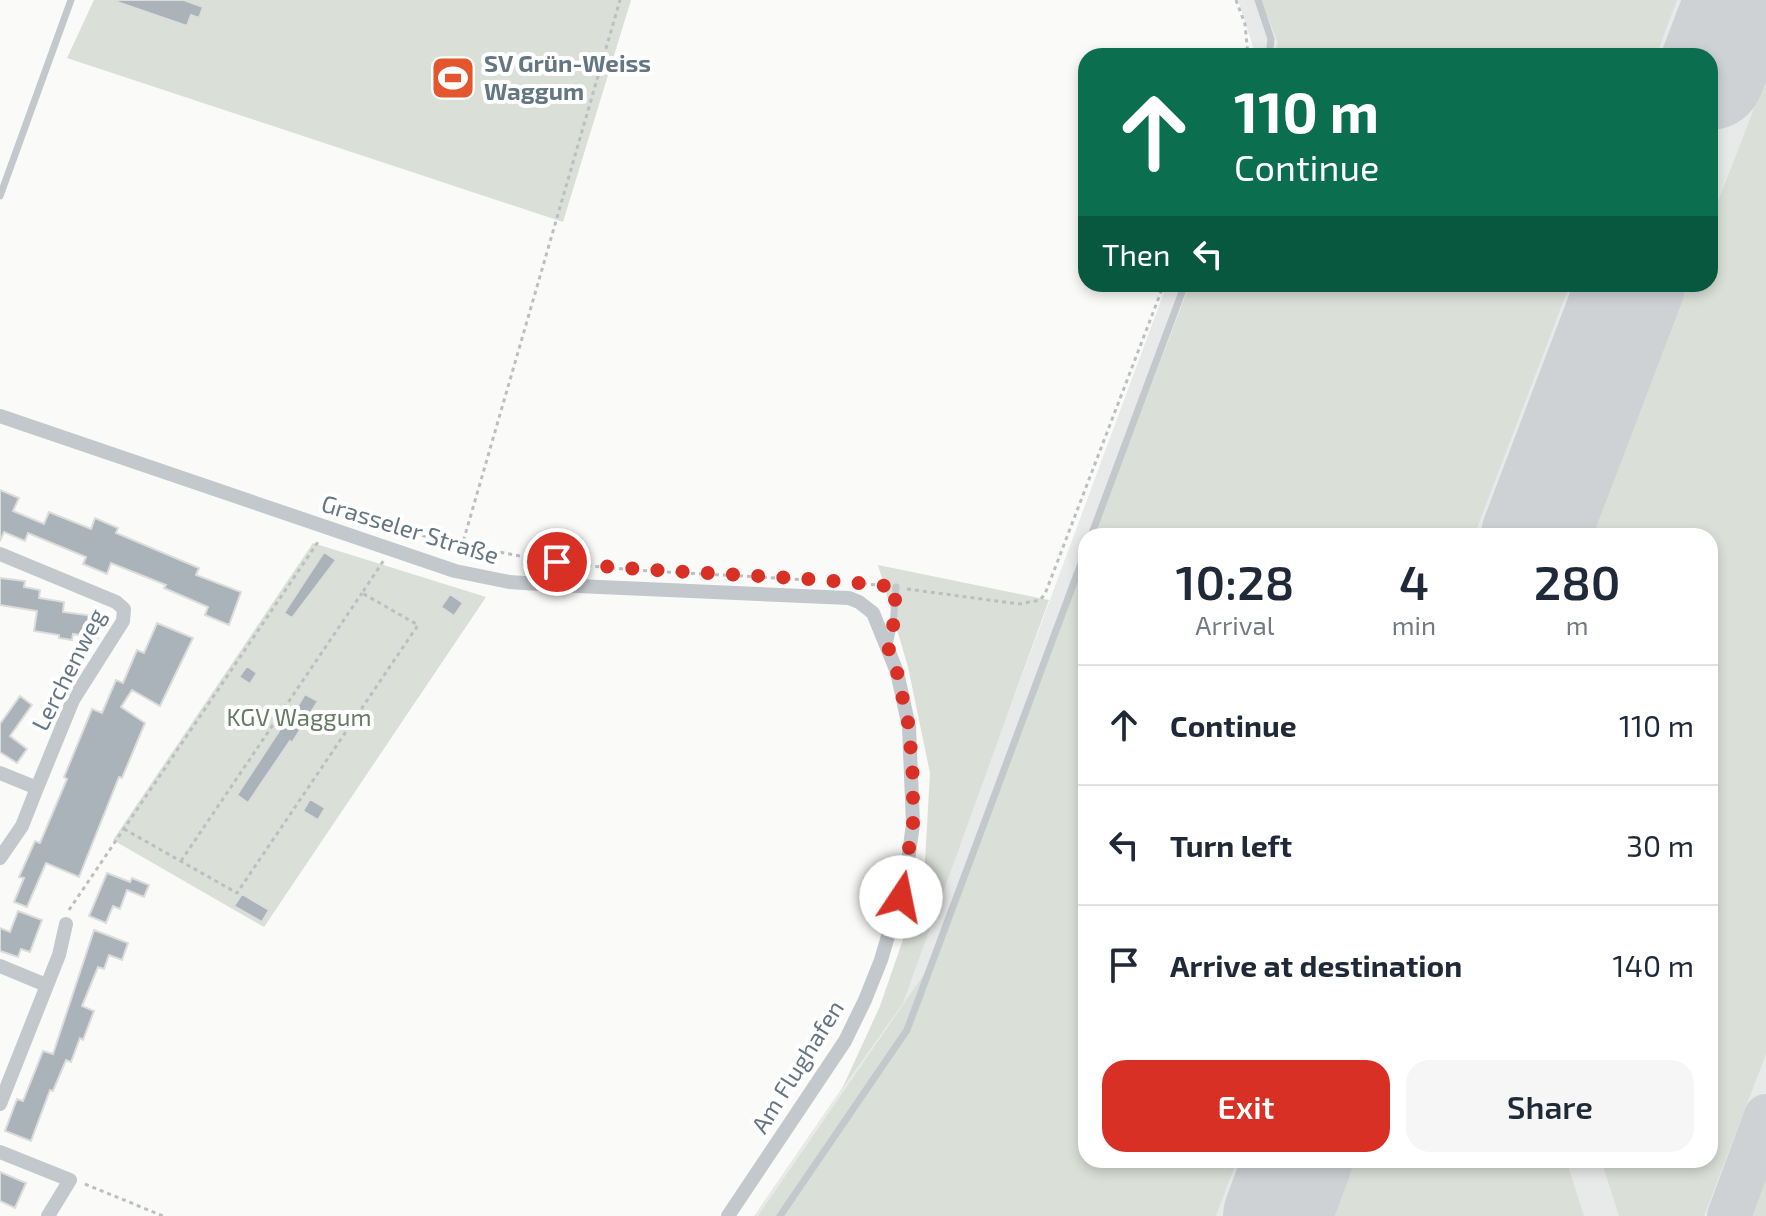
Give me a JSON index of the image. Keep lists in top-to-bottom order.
{
  "streets": {
    "street": ["Grasseler Straße", "Lerchenweg", "Am Flughafen"]
  },
  "crossings": [
    ["Grasseler Straße", "Am Flughafen"]
  ],
  "parks": ["KGV Waggum"],
  "places": {
    "sports": ["SV Grün-Weiss Waggum"]
  },
  "page": {
    "turn": ["110 m", "Continue"],
    "then": "Then",
    "eta": [
      "10:28",
      "Arrival",
      "4",
      "min",
      "280",
      "m"
    ],
    "list": [
      {
        "name": "Continue",
        "value": "110 m"
      },
      {
        "name": "Turn left",
        "value": "30 m"
      },
      {
        "name": "Arrive at destination",
        "value": "140 m"
      }
    ],
    "buttons": ["Exit", "Share"]
  }
}
